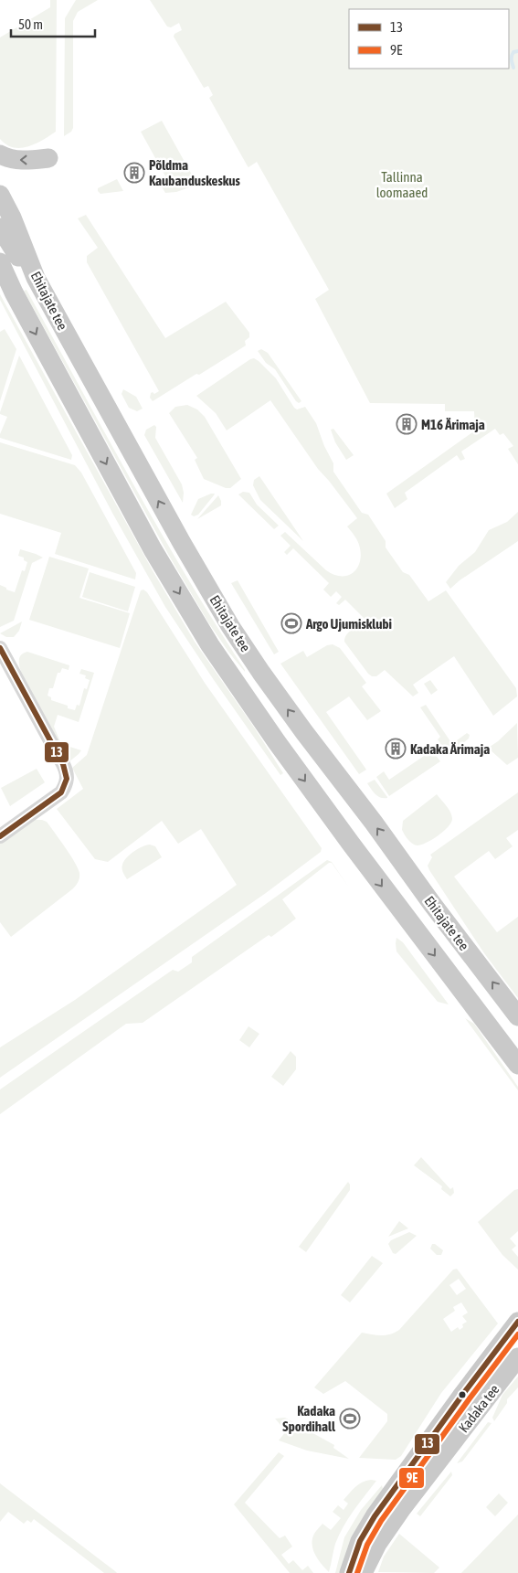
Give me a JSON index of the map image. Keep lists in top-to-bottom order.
{
  "streets": {
    "main road": ["Ehitajate tee", "Kadaka tee"]
  },
  "parks": ["Tallinna loomaaed"],
  "places": {
    "building": ["Põldma Kaubanduskeskus", "M16 Ärimaja", "Kadaka Ärimaja"],
    "sports": ["Argo Ujumisklubi", "Kadaka Spordihall"]
  },
  "lines": ["transit line 13", "transit line 9E"],
  "legend": ["13", "9E"],
  "scale_bar": "50 m"
}
